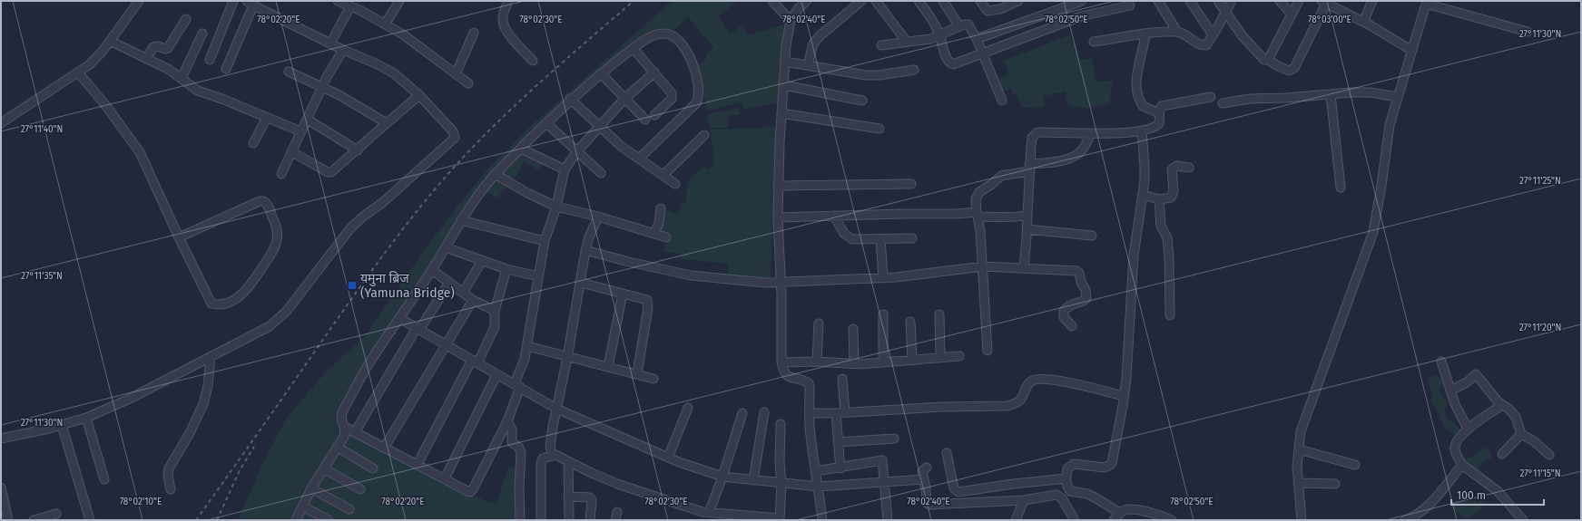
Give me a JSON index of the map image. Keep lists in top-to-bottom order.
{
  "places": {
    "transit": ["यमुना ब्रिज (Yamuna Bridge)"]
  },
  "scale_bar": "100 m",
  "coordinates": [
    "78°02'40\"E",
    "78°02'50\"E",
    "78°02'20\"E",
    "78°02'30\"E",
    "78°03'00\"E",
    "27°11'30\"N",
    "27°11'40\"N",
    "27°11'25\"N",
    "27°11'35\"N",
    "27°11'20\"N",
    "27°11'15\"N",
    "78°02'10\"E"
  ]
}
